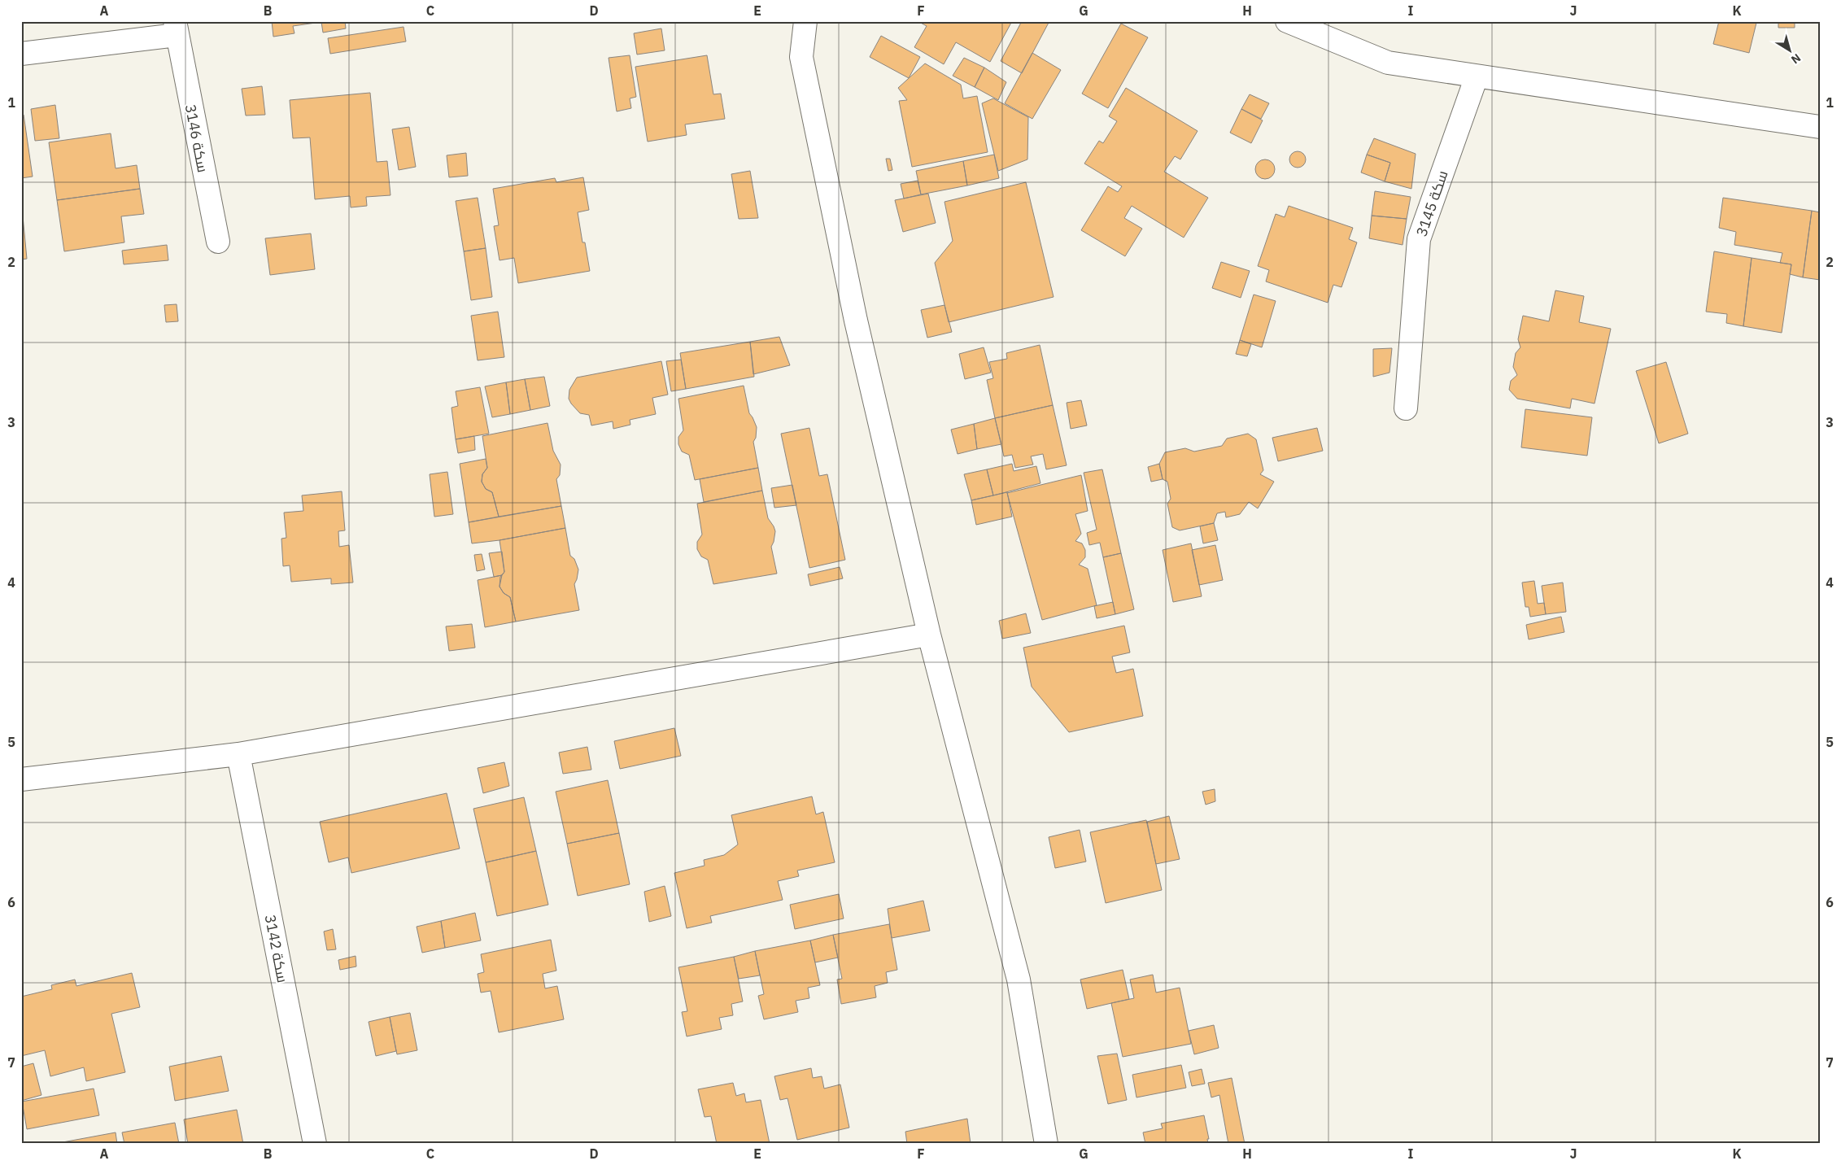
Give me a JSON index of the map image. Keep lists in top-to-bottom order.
{
  "streets": {
    "street": ["سكة 3146", "سكة 3145", "سكة 3142"]
  },
  "north": "bottom right",
  "grid": {
    "columns": [
      "A",
      "B",
      "C",
      "D",
      "E",
      "F",
      "G",
      "H",
      "I",
      "J",
      "K"
    ],
    "rows": [
      "1",
      "2",
      "3",
      "4",
      "5",
      "6",
      "7"
    ]
  }
}
